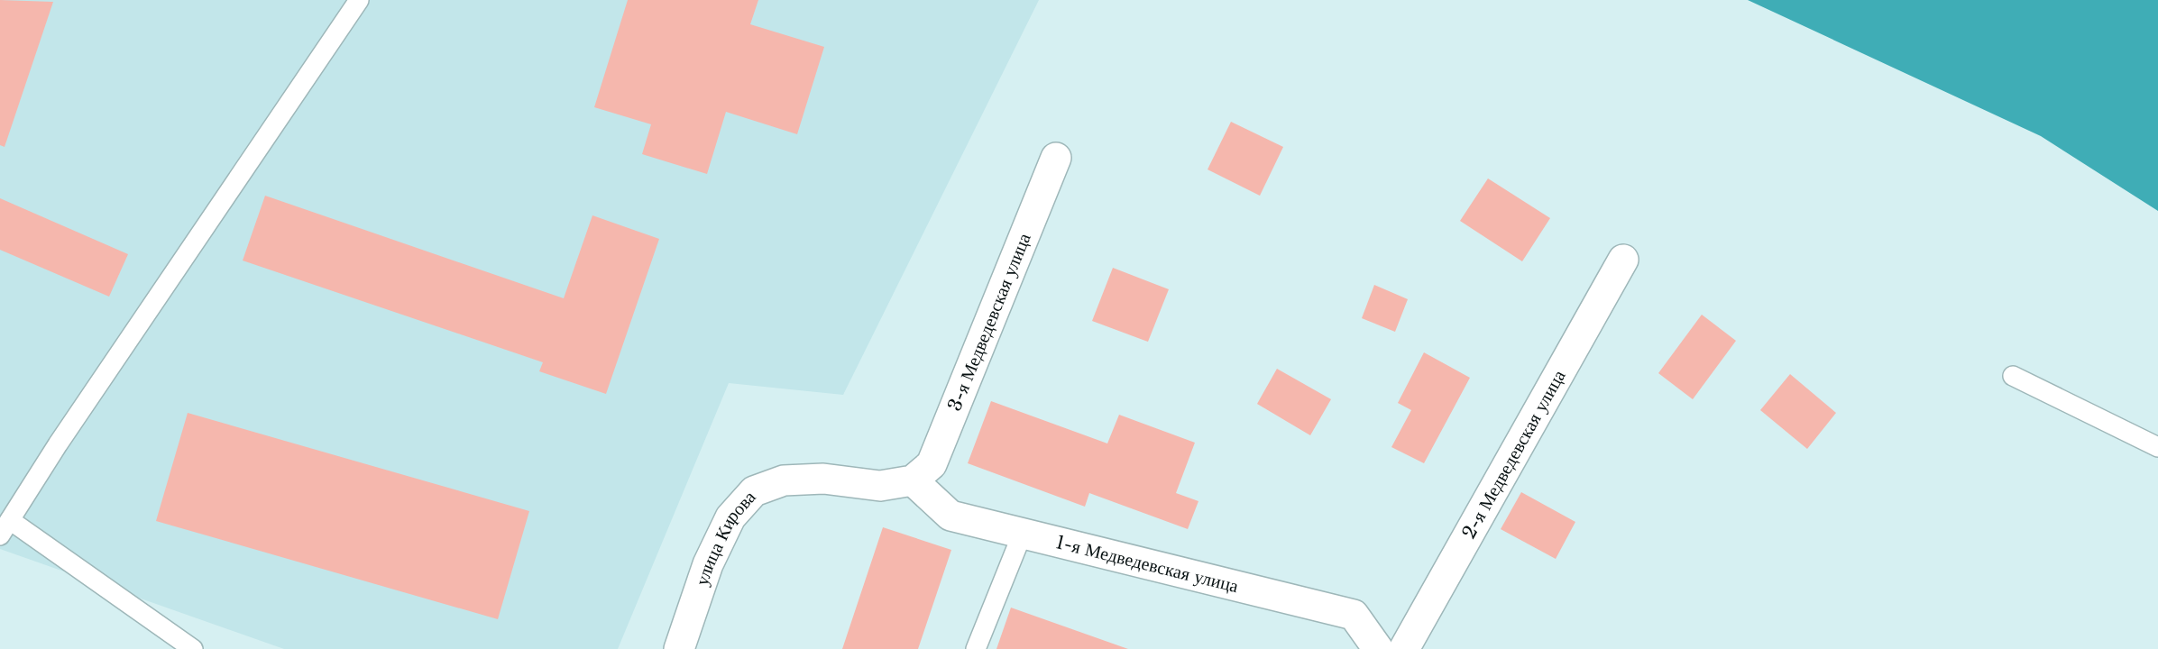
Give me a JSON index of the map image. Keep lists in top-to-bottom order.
{
  "streets": {
    "street": [
      "3-я Медведевская улица",
      "2-я Медведевская улица",
      "улица Кирова",
      "1-я Медведевская улица"
    ]
  },
  "crossings": [
    ["3-я Медведевская улица", "улица Кирова"],
    ["3-я Медведевская улица", "1-я Медведевская улица"],
    ["улица Кирова", "1-я Медведевская улица"]
  ]
}
